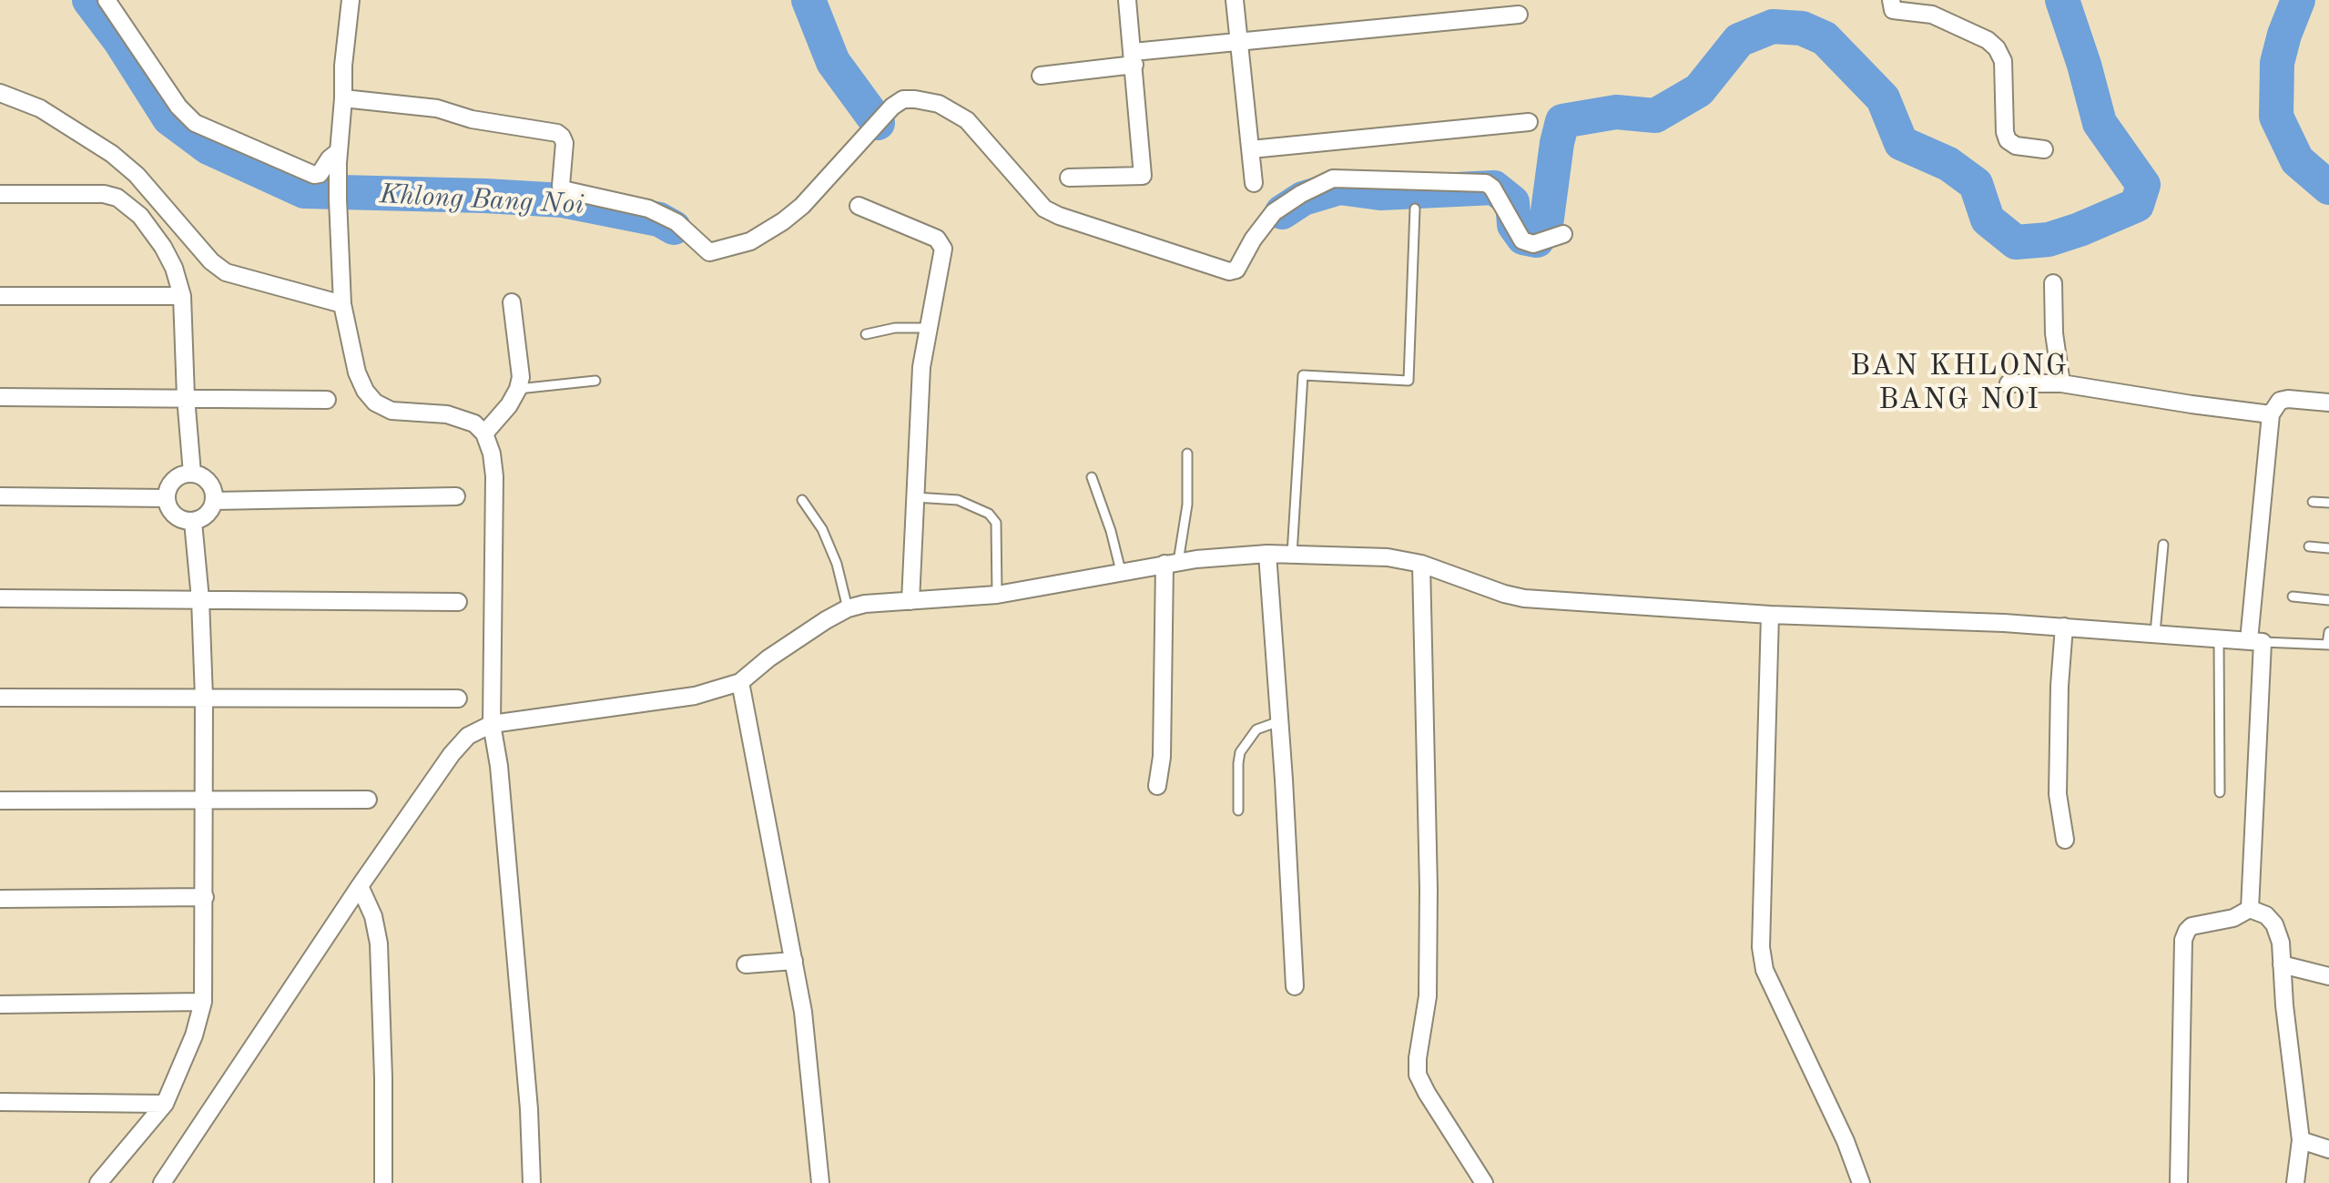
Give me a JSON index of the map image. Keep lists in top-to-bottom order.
{
  "districts": ["BAN KHLONG BANG NOI"],
  "water": ["Khlong Bang Noi"]
}
